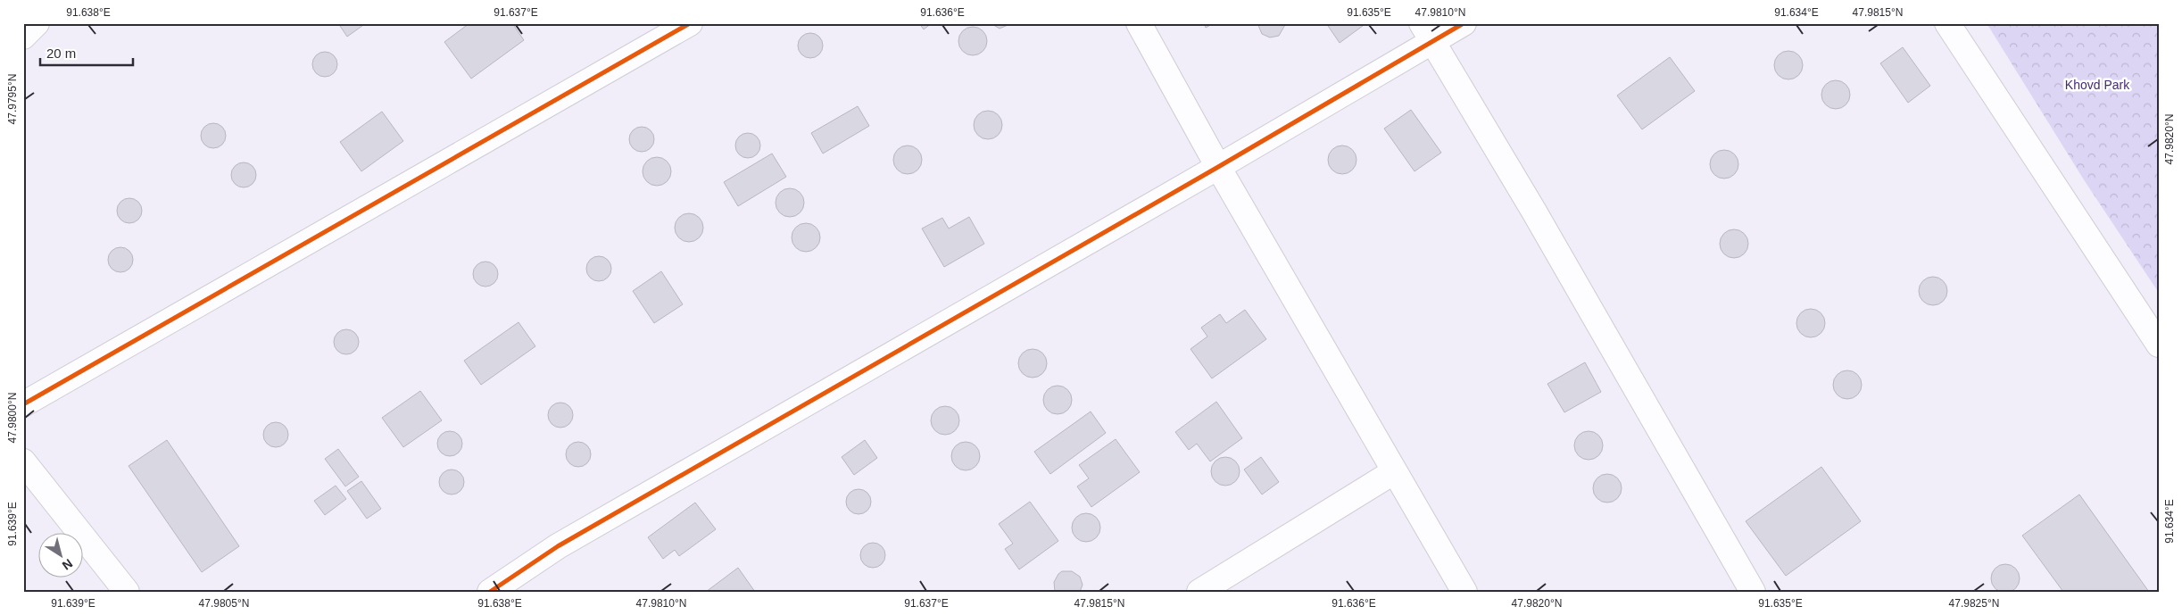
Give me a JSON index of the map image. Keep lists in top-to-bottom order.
{
  "parks": ["Khovd Park"],
  "scale_bar": "20 m",
  "north": "bottom right",
  "coordinates": [
    "91.638°E",
    "91.637°E",
    "91.636°E",
    "91.635°E",
    "47.9810°N",
    "91.634°E",
    "47.9815°N",
    "47.9795°N",
    "47.9820°N",
    "47.9800°N",
    "91.639°E",
    "47.9805°N",
    "47.9825°N"
  ]
}
